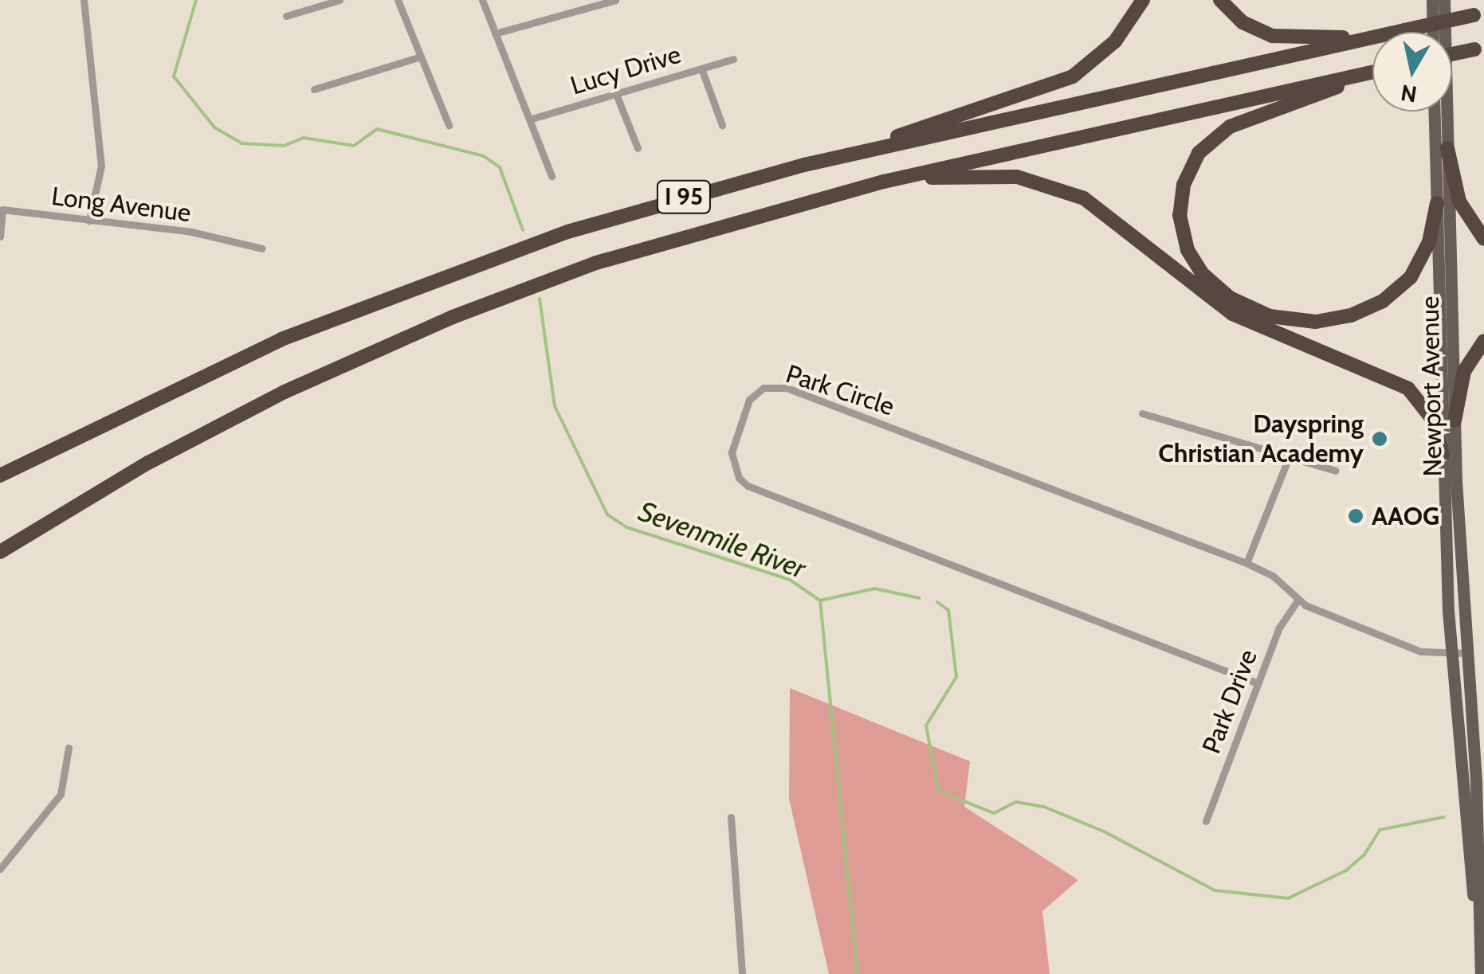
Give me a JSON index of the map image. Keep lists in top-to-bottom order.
{
  "streets": {
    "highway": ["I 95"],
    "main road": ["Newport Avenue"],
    "street": [
      "Lucy Drive",
      "Long Avenue",
      "Park Circle",
      "Park Drive"
    ]
  },
  "crossings": [
    ["Newport Avenue", "Park Circle"],
    ["Park Circle", "Park Drive"]
  ],
  "water": ["Sevenmile River"],
  "places": ["Dayspring Christian Academy", "AAOG"],
  "north": "bottom"
}
